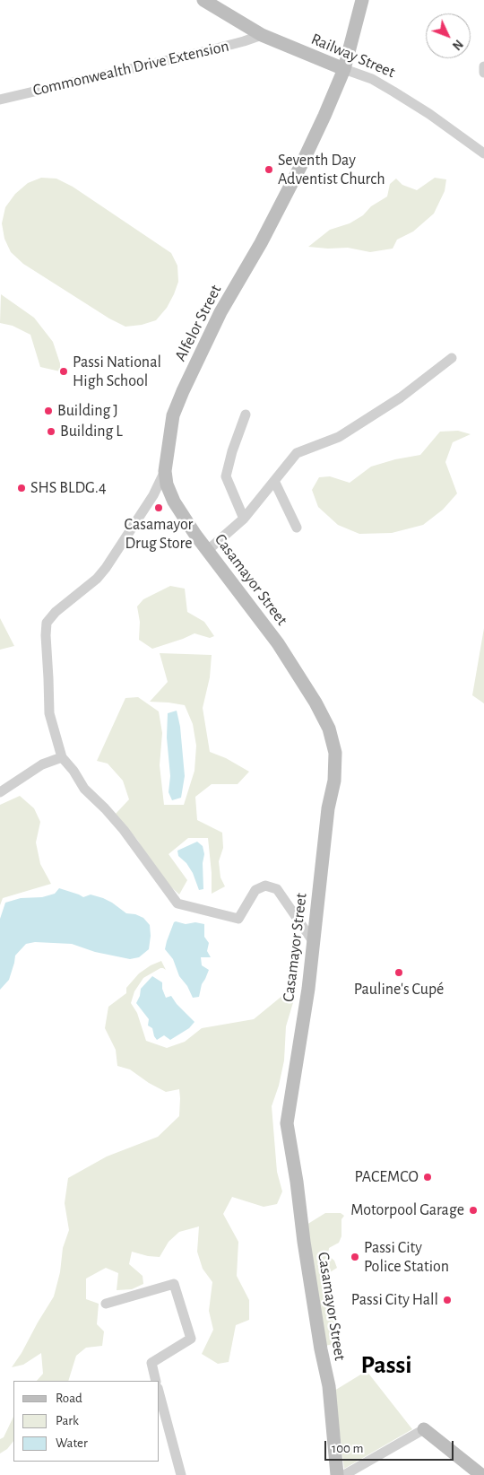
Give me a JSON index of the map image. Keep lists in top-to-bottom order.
{
  "streets": {
    "street": [
      "Railway Street",
      "Commonwealth Drive Extension",
      "Alfelor Street",
      "Casamayor Street"
    ]
  },
  "crossings": [
    ["Railway Street", "Commonwealth Drive Extension"],
    ["Railway Street", "Alfelor Street"],
    ["Alfelor Street", "Casamayor Street"]
  ],
  "districts": ["Passi"],
  "places": [
    "Seventh Day Adventist Church",
    "Passi National High School",
    "Building J",
    "Building L",
    "SHS BLDG.4",
    "Casamayor Drug Store",
    "Pauline's Cupé",
    "PACEMCO",
    "Motorpool Garage",
    "Passi City Police Station",
    "Passi City Hall"
  ],
  "legend": ["Road", "Park", "Water"],
  "scale_bar": "100 m",
  "north": "bottom right"
}
